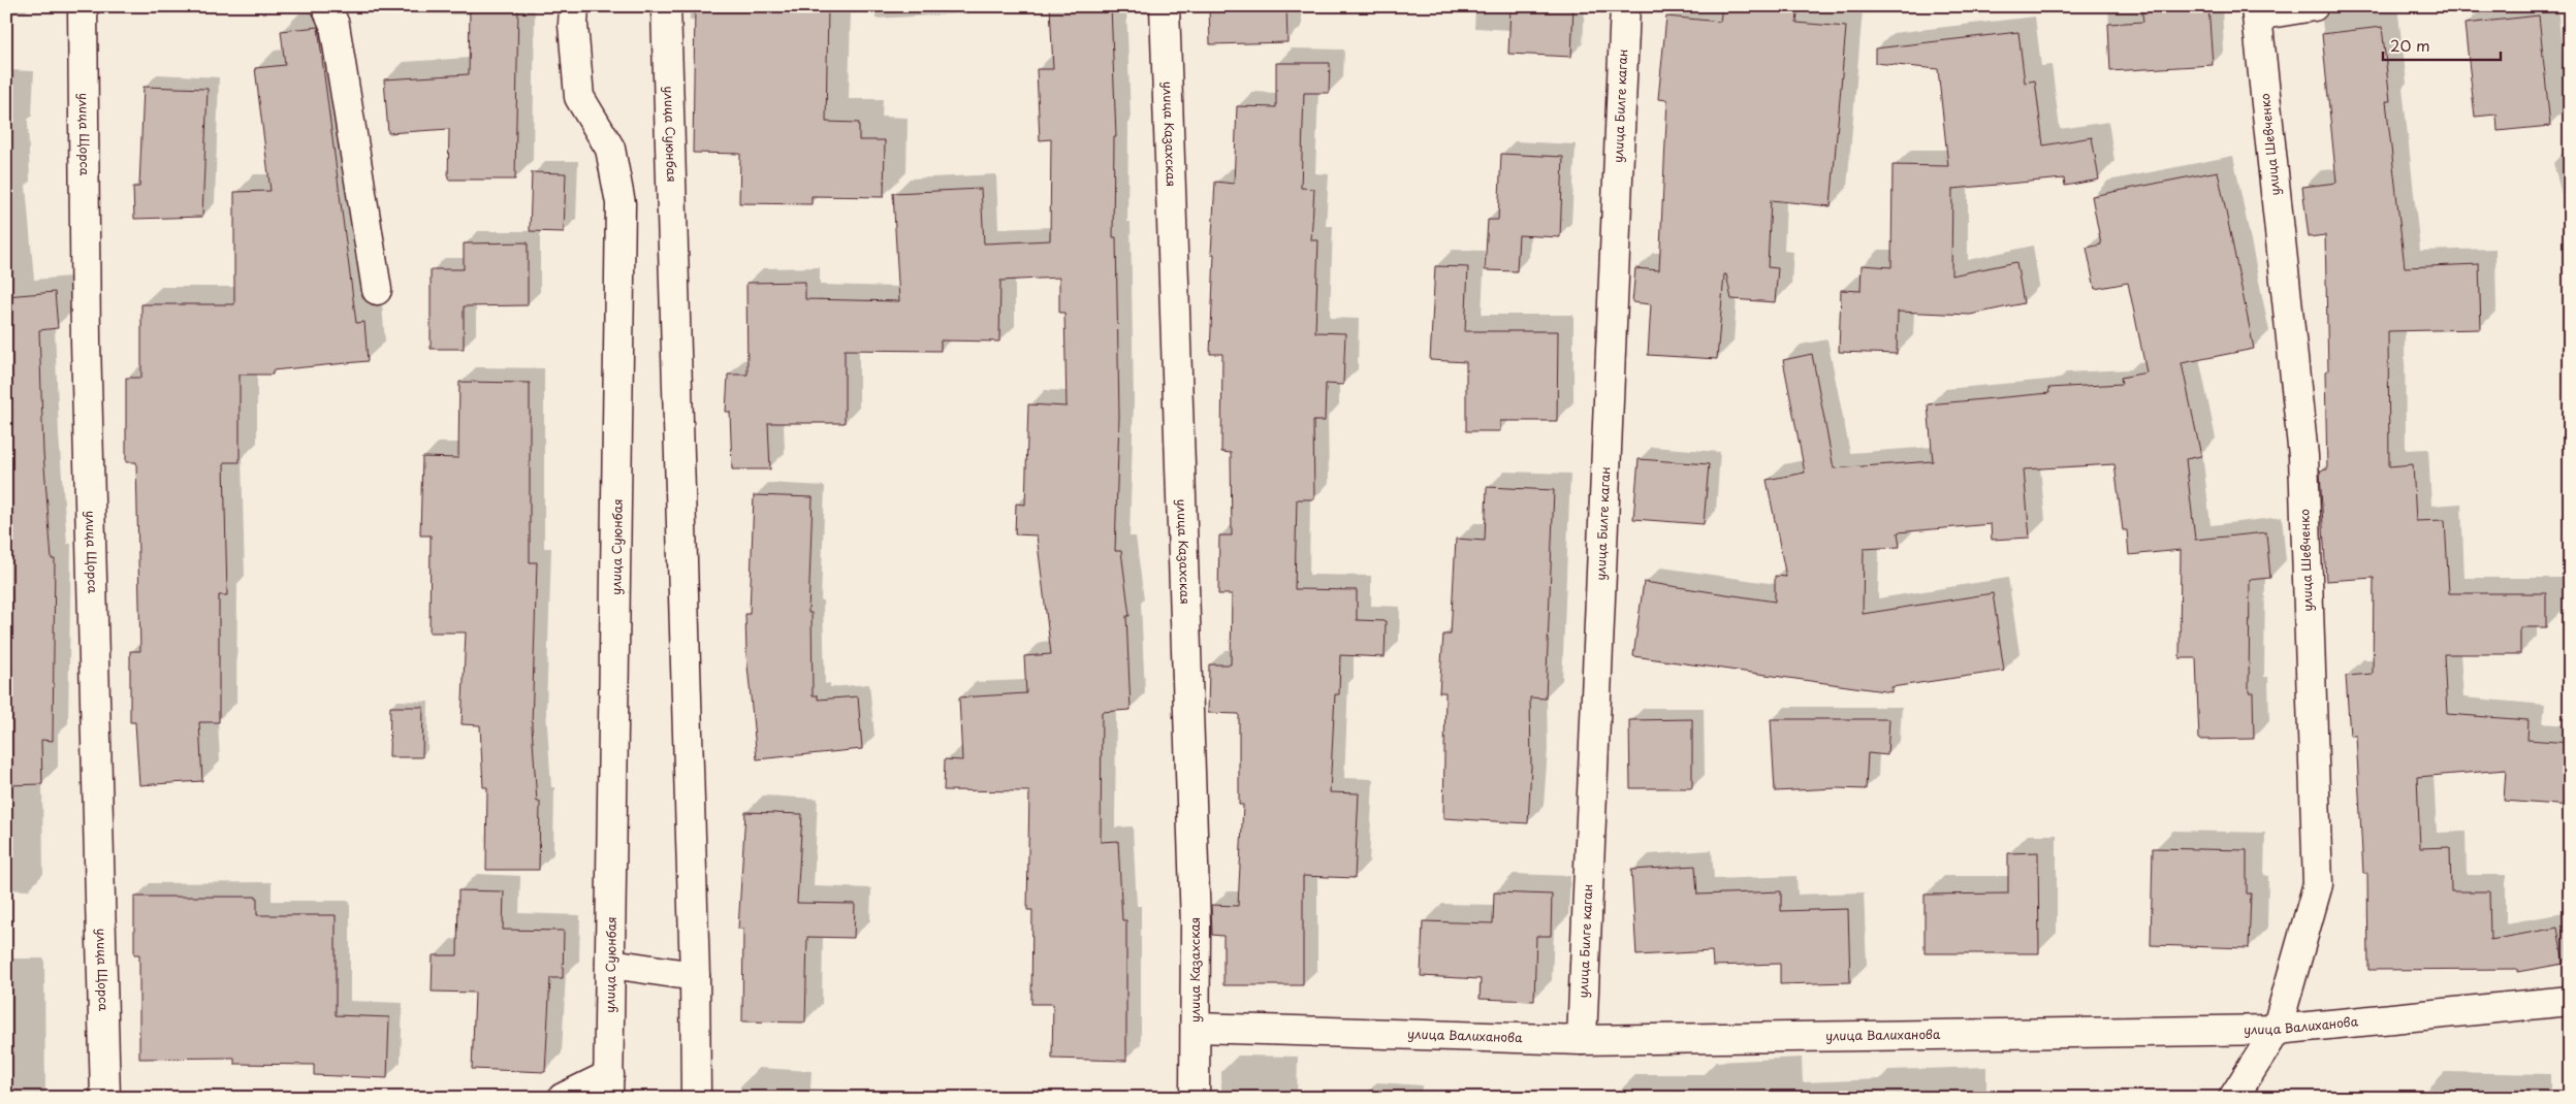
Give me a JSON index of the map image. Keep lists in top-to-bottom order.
{
  "streets": {
    "street": [
      "улица Билге каган",
      "улица Щорса",
      "улица Суюнбая",
      "улица Казахская",
      "улица Шевченко",
      "улица Валиханова"
    ]
  },
  "crossings": [
    ["улица Билге каган", "улица Валиханова"],
    ["улица Казахская", "улица Валиханова"],
    ["улица Шевченко", "улица Валиханова"]
  ],
  "scale_bar": "20 m"
}
